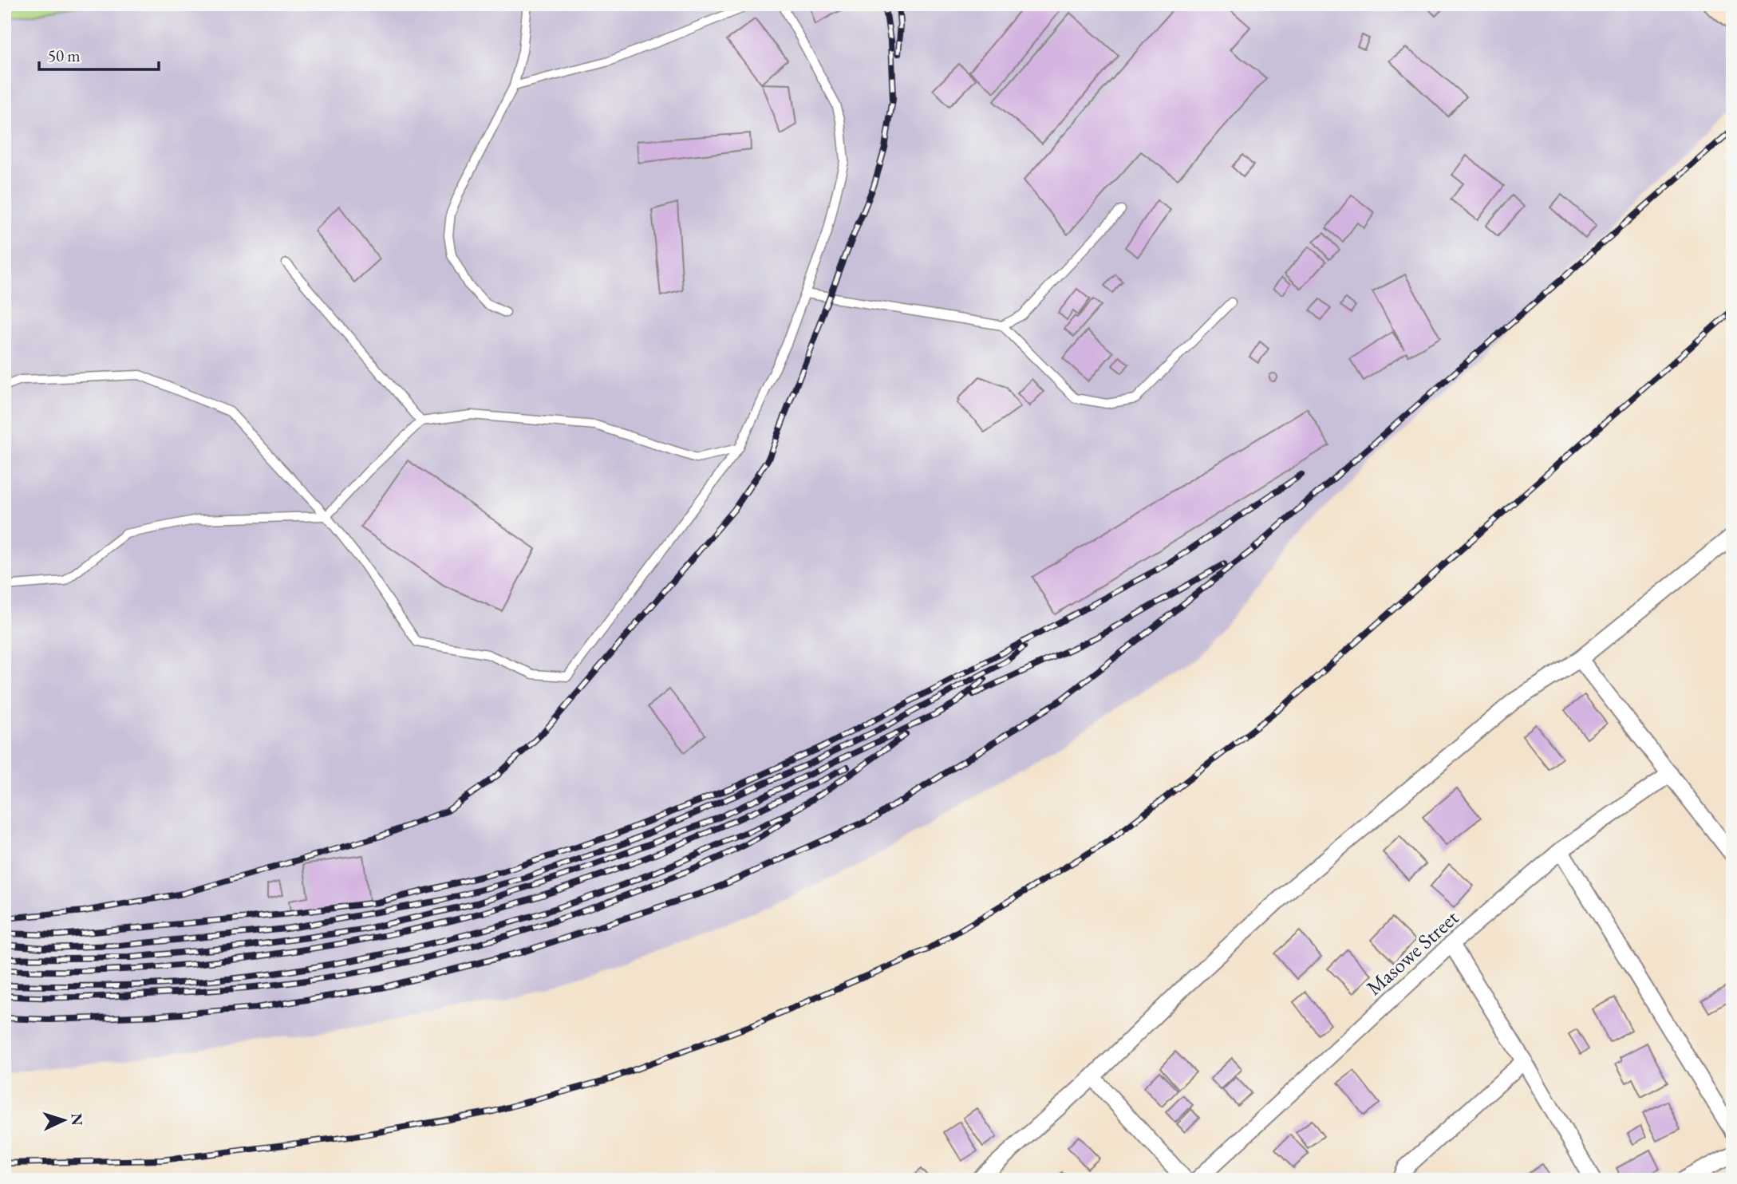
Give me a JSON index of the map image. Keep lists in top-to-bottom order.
{
  "streets": {
    "street": ["Masowe Street"]
  },
  "scale_bar": "50 m",
  "north": "right"
}
